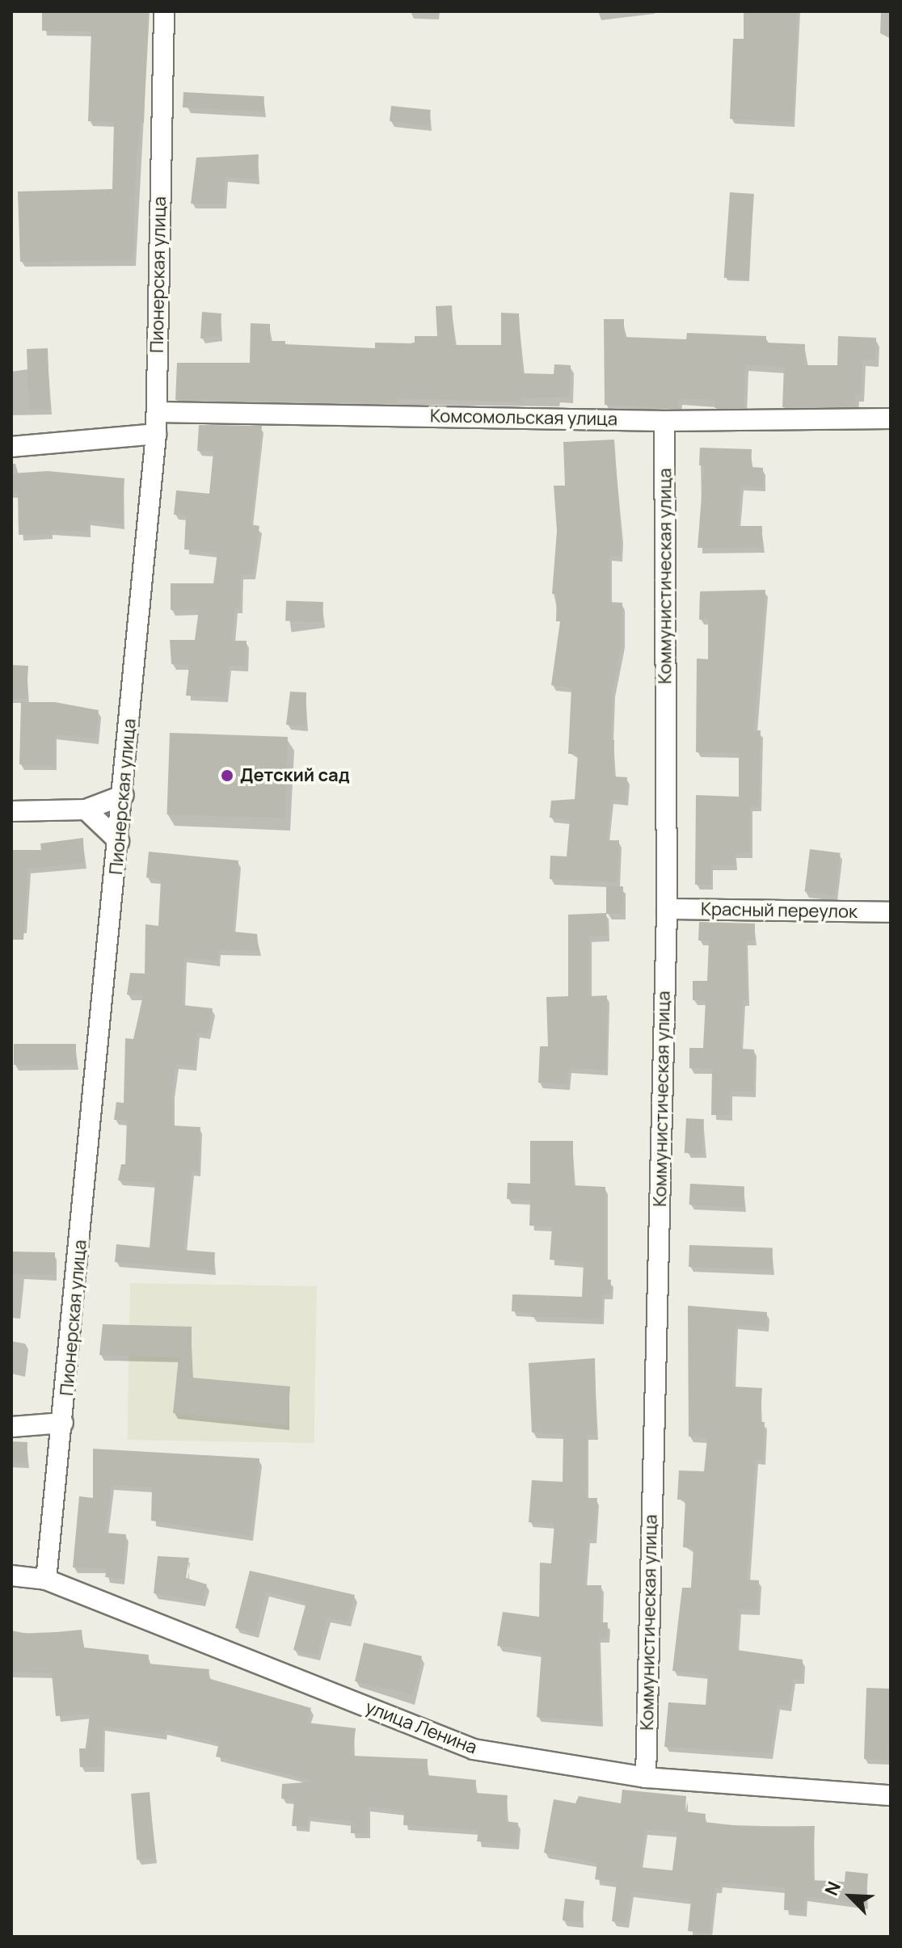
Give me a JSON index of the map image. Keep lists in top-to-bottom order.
{
  "streets": {
    "street": [
      "Пионерская улица",
      "Комсомольская улица",
      "Коммунистическая улица",
      "Красный переулок",
      "улица Ленина"
    ]
  },
  "crossings": [
    ["Пионерская улица", "Комсомольская улица"],
    ["Пионерская улица", "улица Ленина"],
    ["Комсомольская улица", "Коммунистическая улица"],
    ["Коммунистическая улица", "Красный переулок"],
    ["Коммунистическая улица", "улица Ленина"]
  ],
  "places": ["Детский сад"],
  "north": "top left"
}
